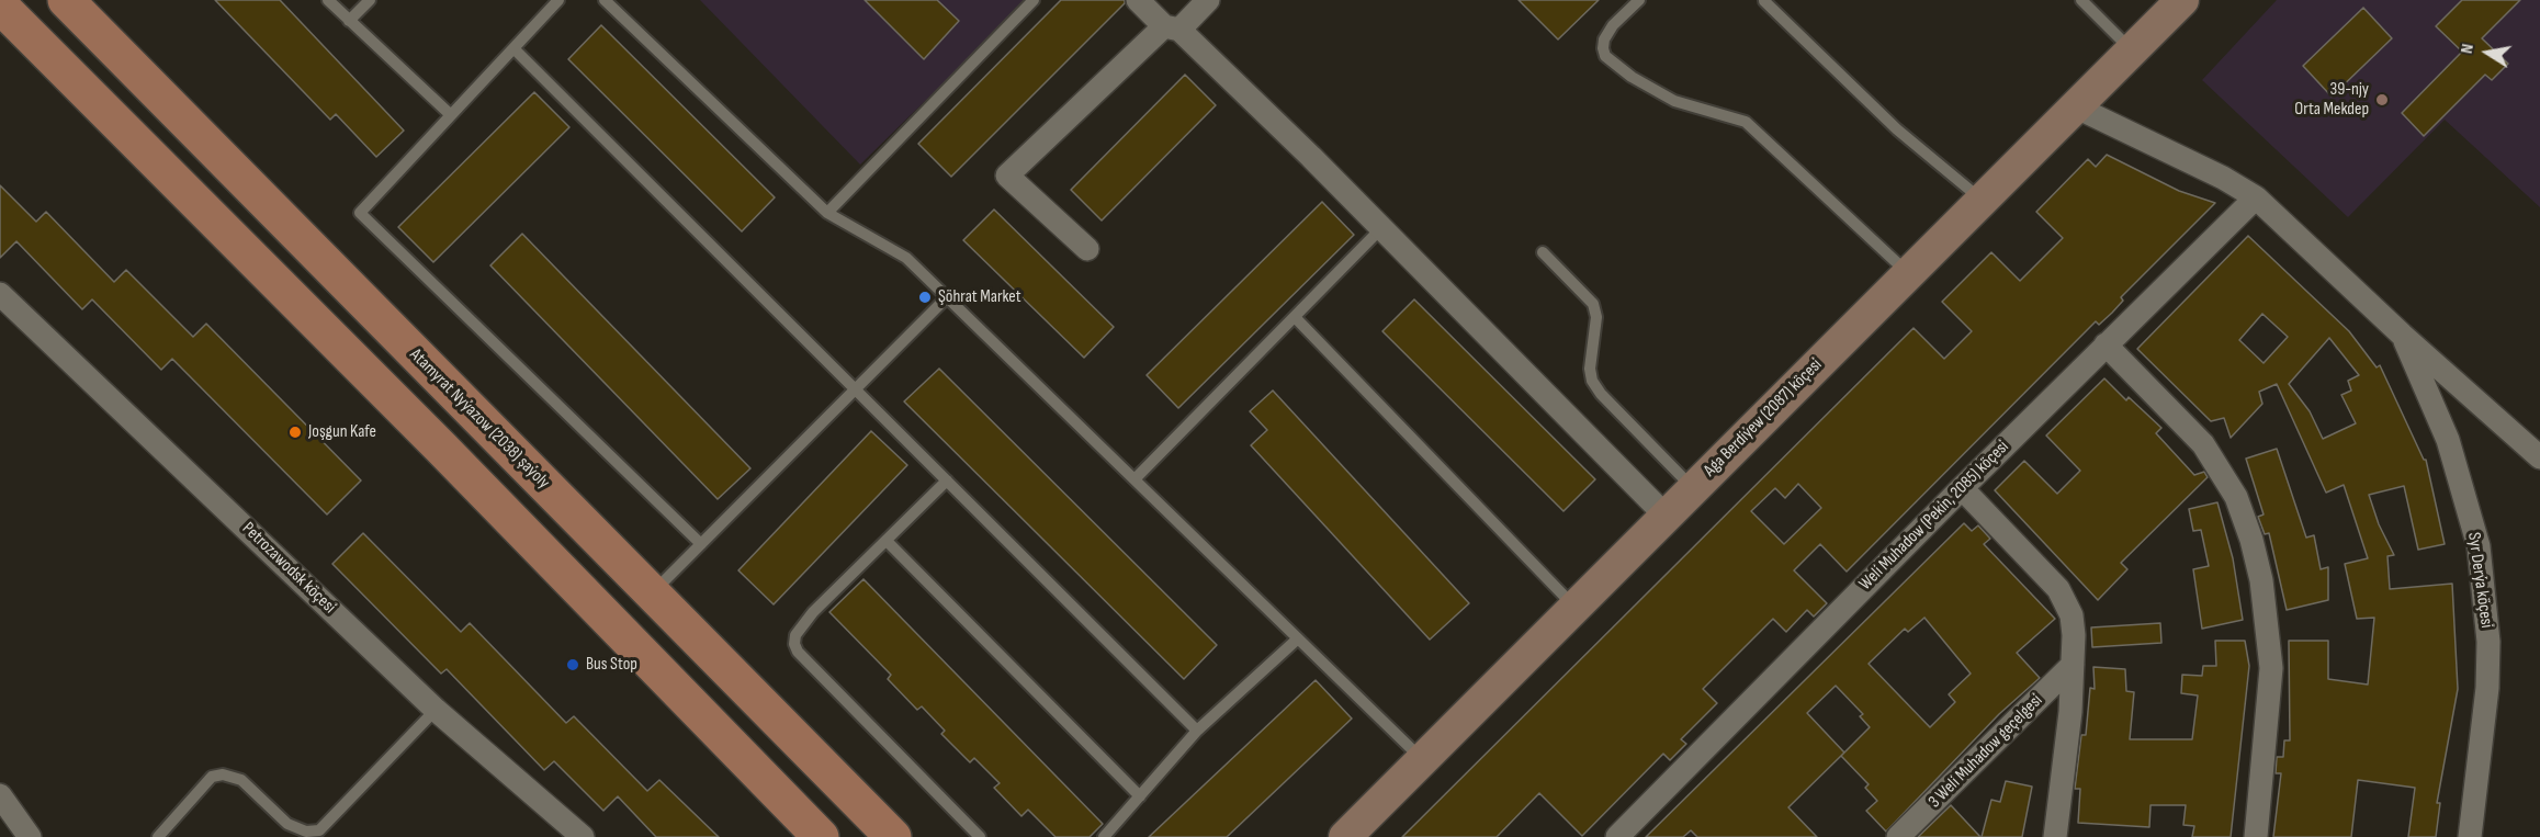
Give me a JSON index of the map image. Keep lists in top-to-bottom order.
{
  "streets": {
    "main road": ["Atamyrat Nyýazow (2038) şaýoly"],
    "street": [
      "Aga Berdiýew (2087) köçesi",
      "Weli Muhadow (Pekin, 2085) köçesi",
      "Petrozawodsk köçesi",
      "Syr Derýa köçesi",
      "3 Weli Muhadow geçelgesi"
    ]
  },
  "places": [
    "39-njy Orta Mekdep",
    "Şöhrat Market",
    "Joşgun Kafe",
    "Bus Stop"
  ],
  "north": "left"
}
